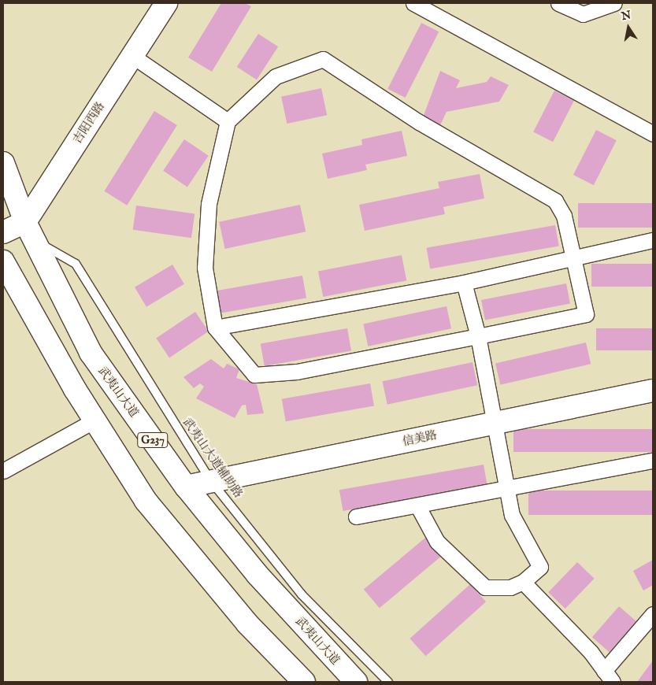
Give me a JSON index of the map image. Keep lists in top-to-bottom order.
{
  "streets": {
    "main road": [
      "吉阳西路",
      "武夷山大道",
      "信美路",
      "G237"
    ],
    "lane": ["武夷山大道辅助路"]
  },
  "crossings": [
    ["吉阳西路", "武夷山大道"],
    ["吉阳西路", "武夷山大道辅助路"],
    ["武夷山大道", "信美路"],
    ["武夷山大道", "武夷山大道辅助路"],
    ["信美路", "武夷山大道辅助路"]
  ],
  "north": "top"
}
